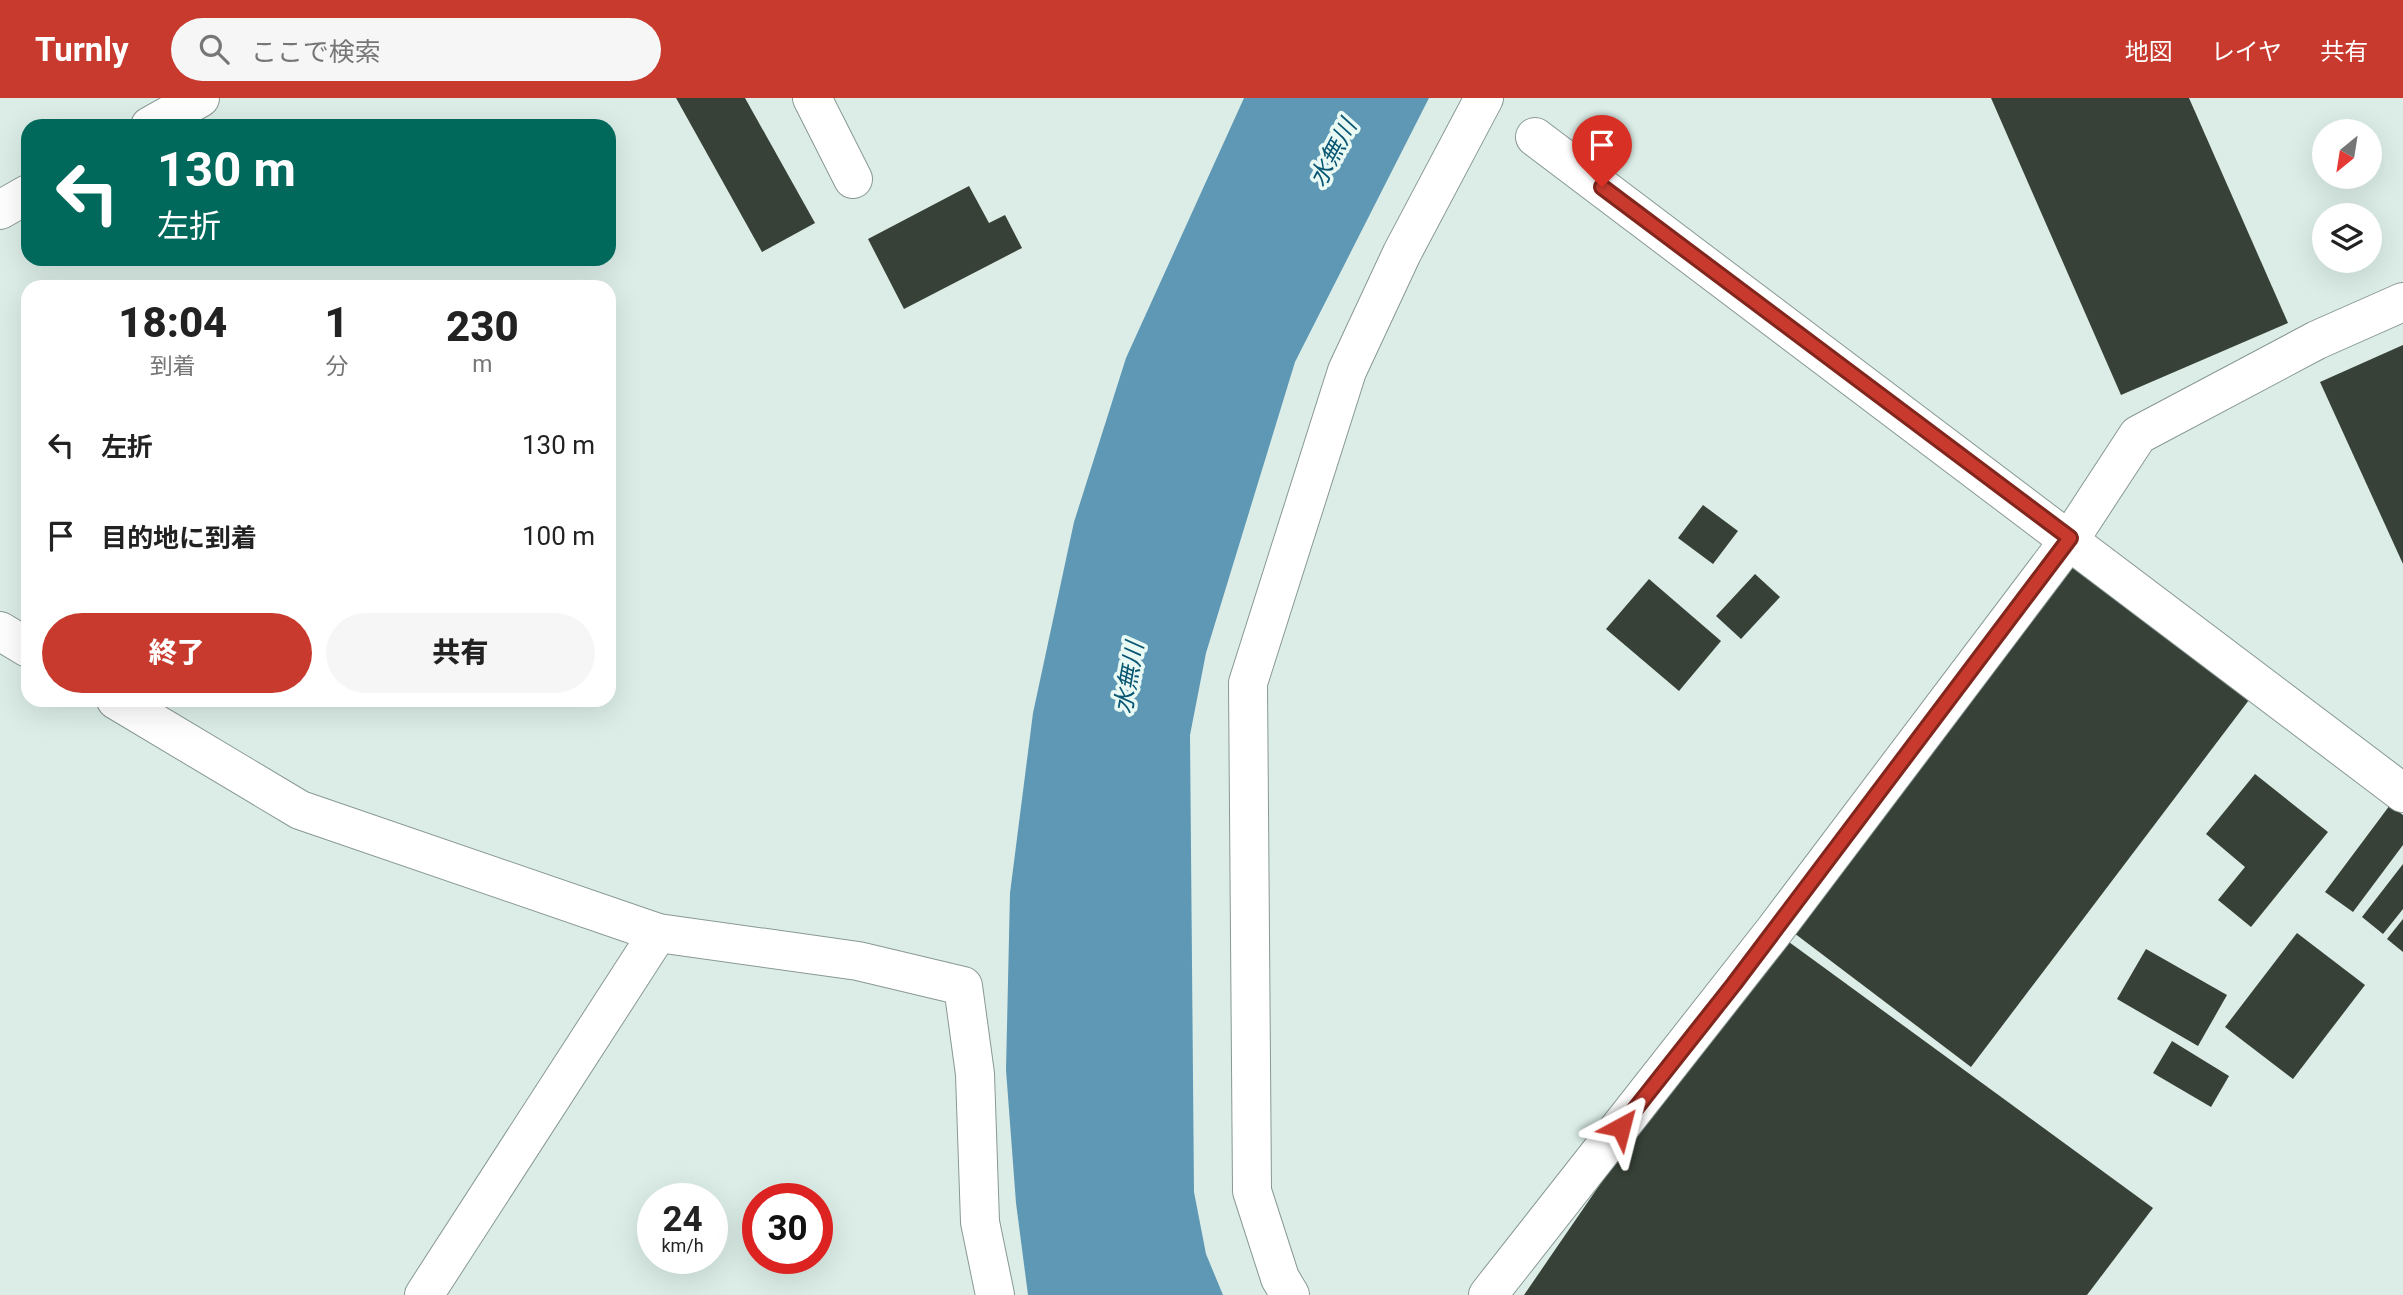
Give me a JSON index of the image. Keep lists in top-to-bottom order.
{
  "water": ["水無川"],
  "north": "bottom left",
  "page": {
    "header": "Turnly",
    "search": "ここで検索",
    "nav": ["地図", "レイヤ", "共有"],
    "turn": ["130 m", "左折"],
    "eta": [
      "18:04",
      "到着",
      "1",
      "分",
      "230",
      "m"
    ],
    "list": [
      {
        "name": "左折",
        "value": "130 m"
      },
      {
        "name": "目的地に到着",
        "value": "100 m"
      }
    ],
    "buttons": ["終了", "共有"],
    "speed": "24 km/h",
    "limit": "30"
  }
}
